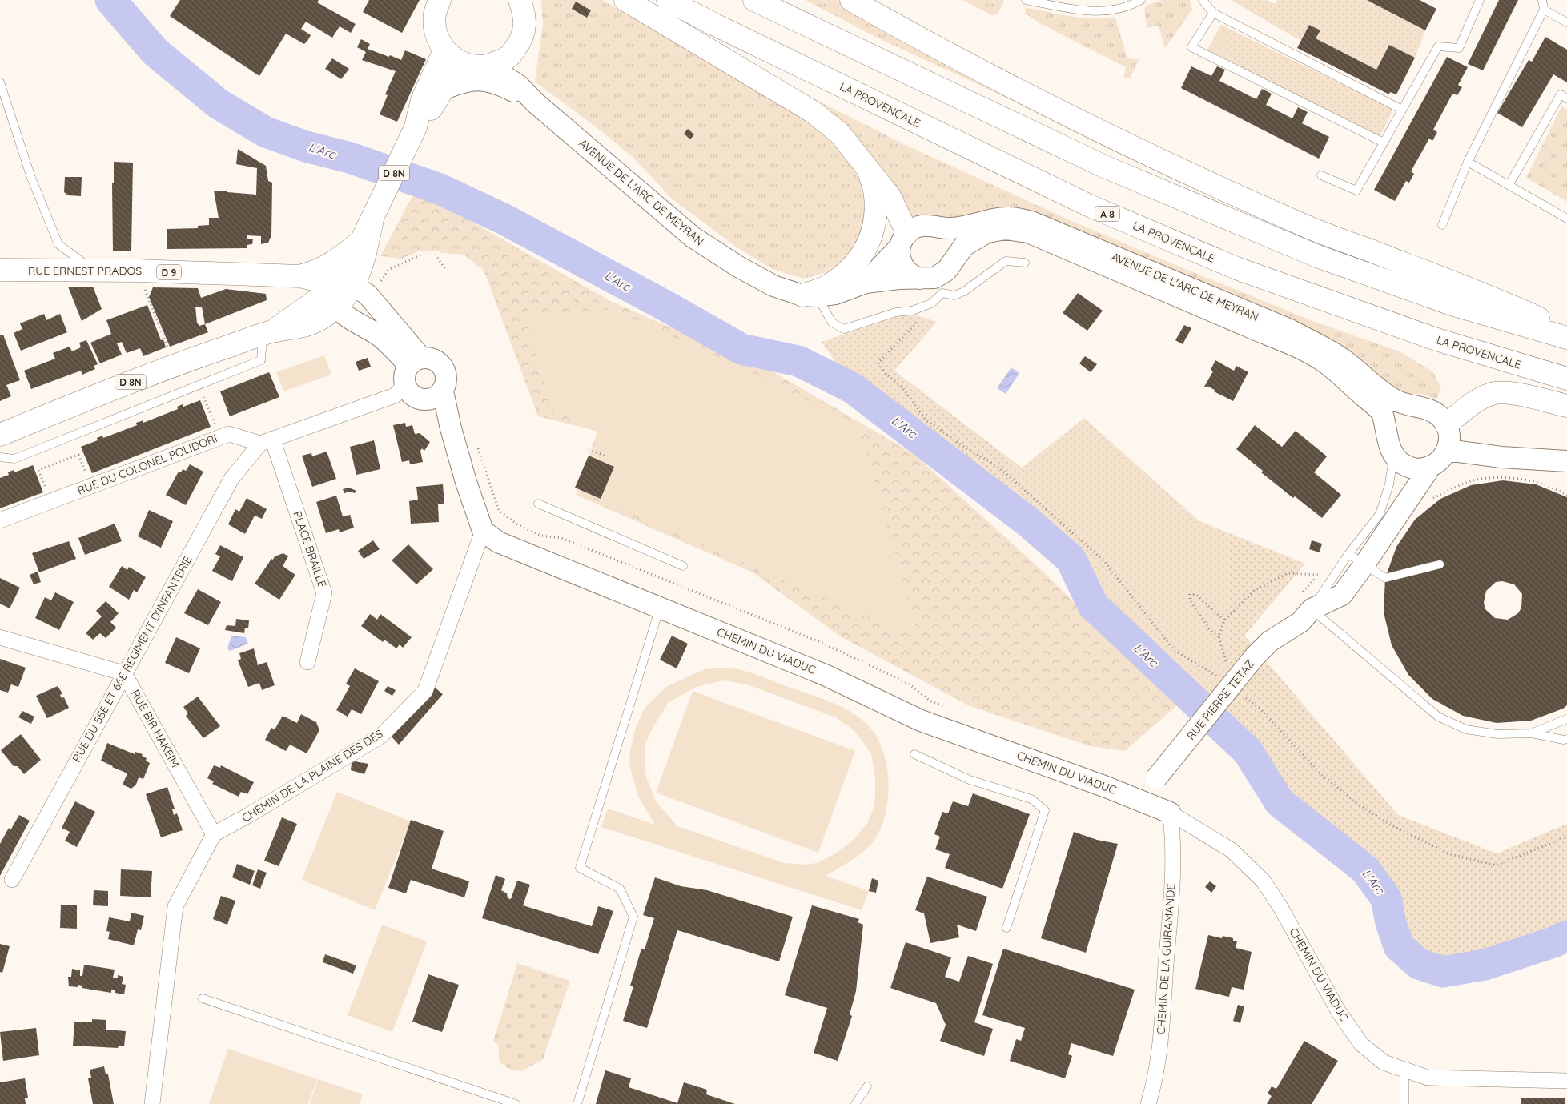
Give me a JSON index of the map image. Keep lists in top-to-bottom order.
{
  "streets": {
    "main road": [
      "LA PROVENÇALE",
      "D 8N",
      "AVENUE DE L'ARC DE MEYRAN",
      "A 8",
      "RUE ERNEST PRADOS",
      "D 9",
      "CHEMIN DU VIADUC",
      "RUE PIERRE TETAZ"
    ],
    "street": [
      "RUE DU COLONEL POLIDORI",
      "PLACE BRAILLE",
      "RUE DU 55E ET 66E RÉGIMENT D'INFANTERIE",
      "RUE BIR HAKEIM",
      "CHEMIN DE LA PLAINE DES DÉS",
      "CHEMIN DE LA GUIRAMANDE"
    ]
  },
  "crossings": [
    ["D 8N", "RUE ERNEST PRADOS"],
    ["AVENUE DE L'ARC DE MEYRAN", "RUE PIERRE TETAZ"],
    ["RUE DU COLONEL POLIDORI", "PLACE BRAILLE"],
    ["RUE DU COLONEL POLIDORI", "RUE DU 55E ET 66E RÉGIMENT D'INFANTERIE"],
    ["PLACE BRAILLE", "RUE DU 55E ET 66E RÉGIMENT D'INFANTERIE"],
    ["CHEMIN DU VIADUC", "RUE PIERRE TETAZ"],
    ["CHEMIN DU VIADUC", "CHEMIN DE LA PLAINE DES DÉS"],
    ["CHEMIN DU VIADUC", "CHEMIN DE LA GUIRAMANDE"],
    ["RUE DU 55E ET 66E RÉGIMENT D'INFANTERIE", "RUE BIR HAKEIM"],
    ["RUE BIR HAKEIM", "CHEMIN DE LA PLAINE DES DÉS"]
  ],
  "water": ["L'Arc"]
}
